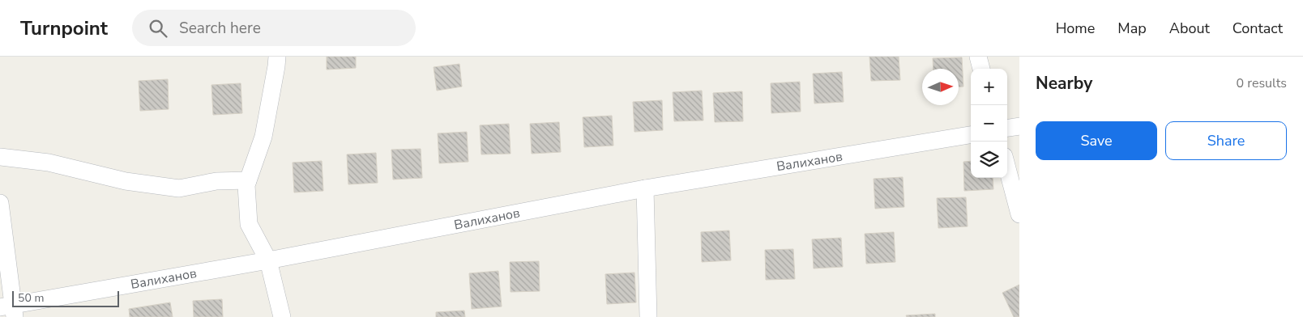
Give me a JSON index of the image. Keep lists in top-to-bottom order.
{
  "streets": {
    "street": ["Валиханов"]
  },
  "scale_bar": "50 m",
  "north": "right",
  "page": {
    "header": "Turnpoint",
    "search": "Search here",
    "nav": [
      "Home",
      "Map",
      "About",
      "Contact"
    ],
    "heading": ["Nearby", "0 results"],
    "map_buttons": ["+", "−"],
    "buttons": ["Save", "Share"],
    "scale": "50 m"
  }
}
